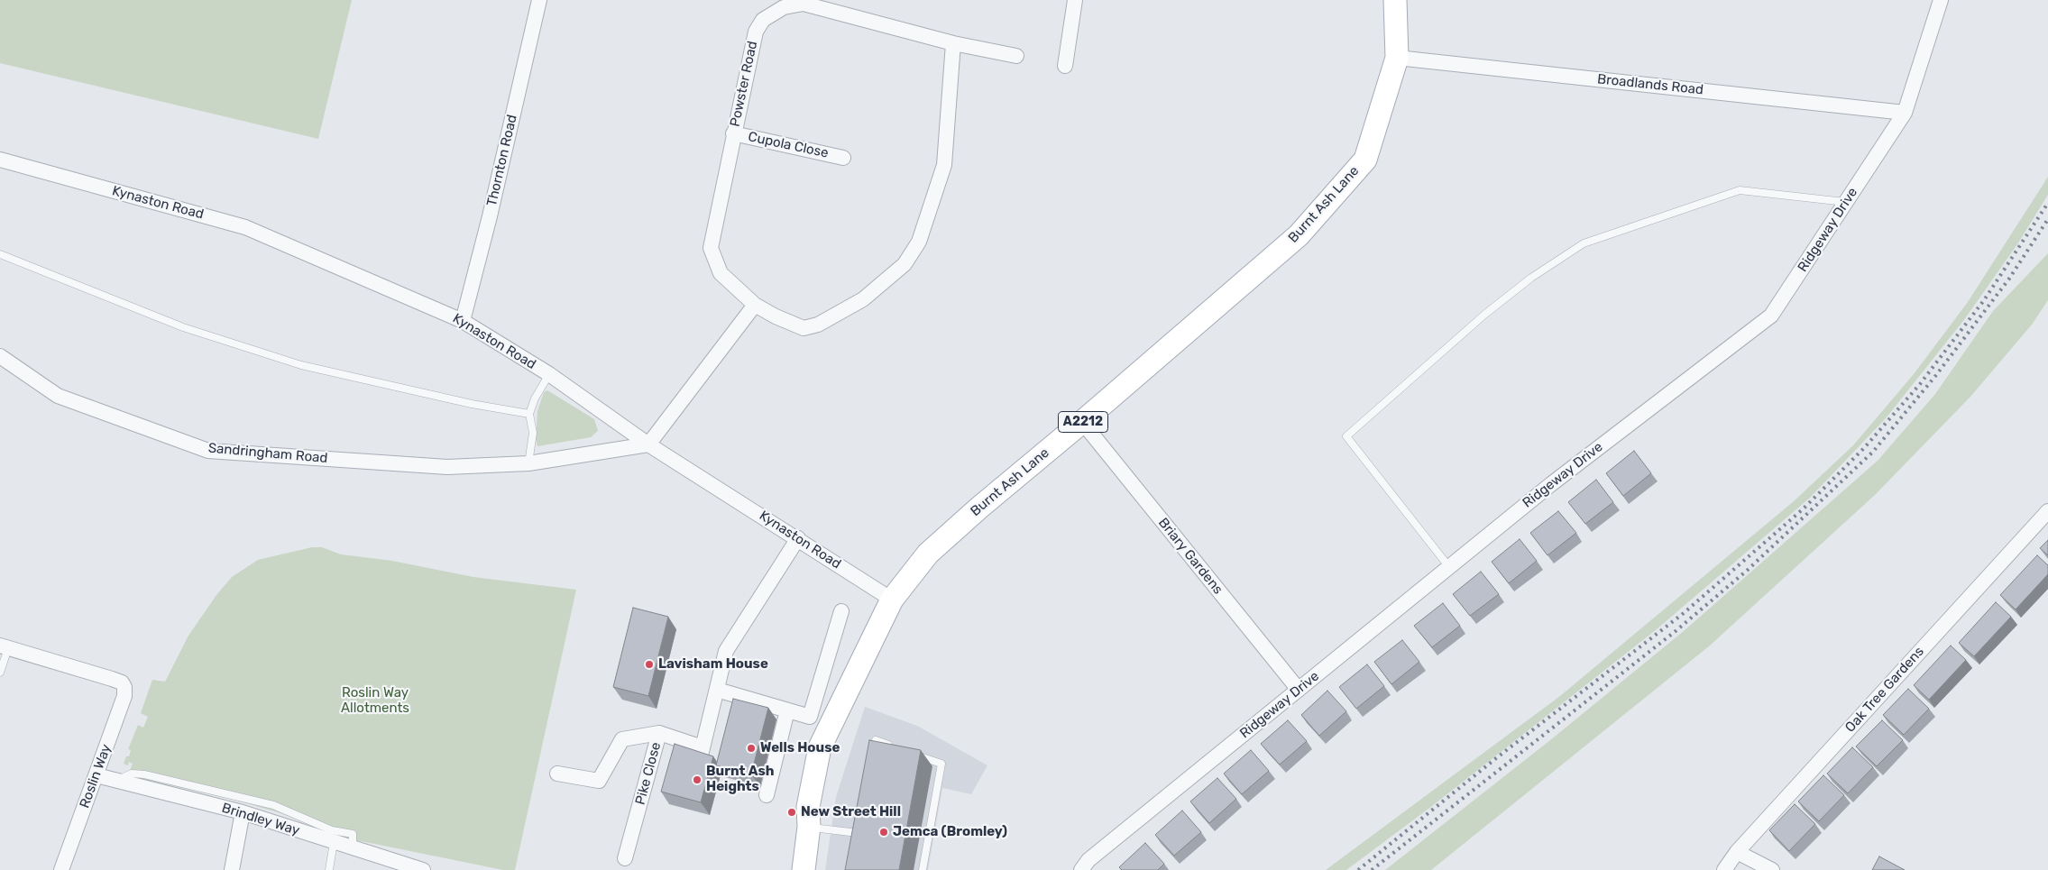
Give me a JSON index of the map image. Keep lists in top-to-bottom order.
{
  "streets": {
    "main road": ["Burnt Ash Lane", "A2212"],
    "street": [
      "Powster Road",
      "Broadlands Road",
      "Cupola Close",
      "Thornton Road",
      "Kynaston Road",
      "Ridgeway Drive",
      "Sandringham Road",
      "Briary Gardens",
      "Oak Tree Gardens",
      "Pike Close",
      "Roslin Way",
      "Brindley Way"
    ]
  },
  "crossings": [
    ["Powster Road", "Cupola Close"],
    ["Broadlands Road", "Burnt Ash Lane"],
    ["Broadlands Road", "Ridgeway Drive"],
    ["Thornton Road", "Kynaston Road"],
    ["Kynaston Road", "Burnt Ash Lane"],
    ["Kynaston Road", "Sandringham Road"],
    ["Kynaston Road", "Pike Close"],
    ["Burnt Ash Lane", "Briary Gardens"],
    ["Ridgeway Drive", "Briary Gardens"],
    ["Roslin Way", "Brindley Way"]
  ],
  "parks": ["Roslin Way Allotments"],
  "places": [
    "Lavisham House",
    "Wells House",
    "Burnt Ash Heights",
    "New Street Hill",
    "Jemca (Bromley)"
  ]
}
